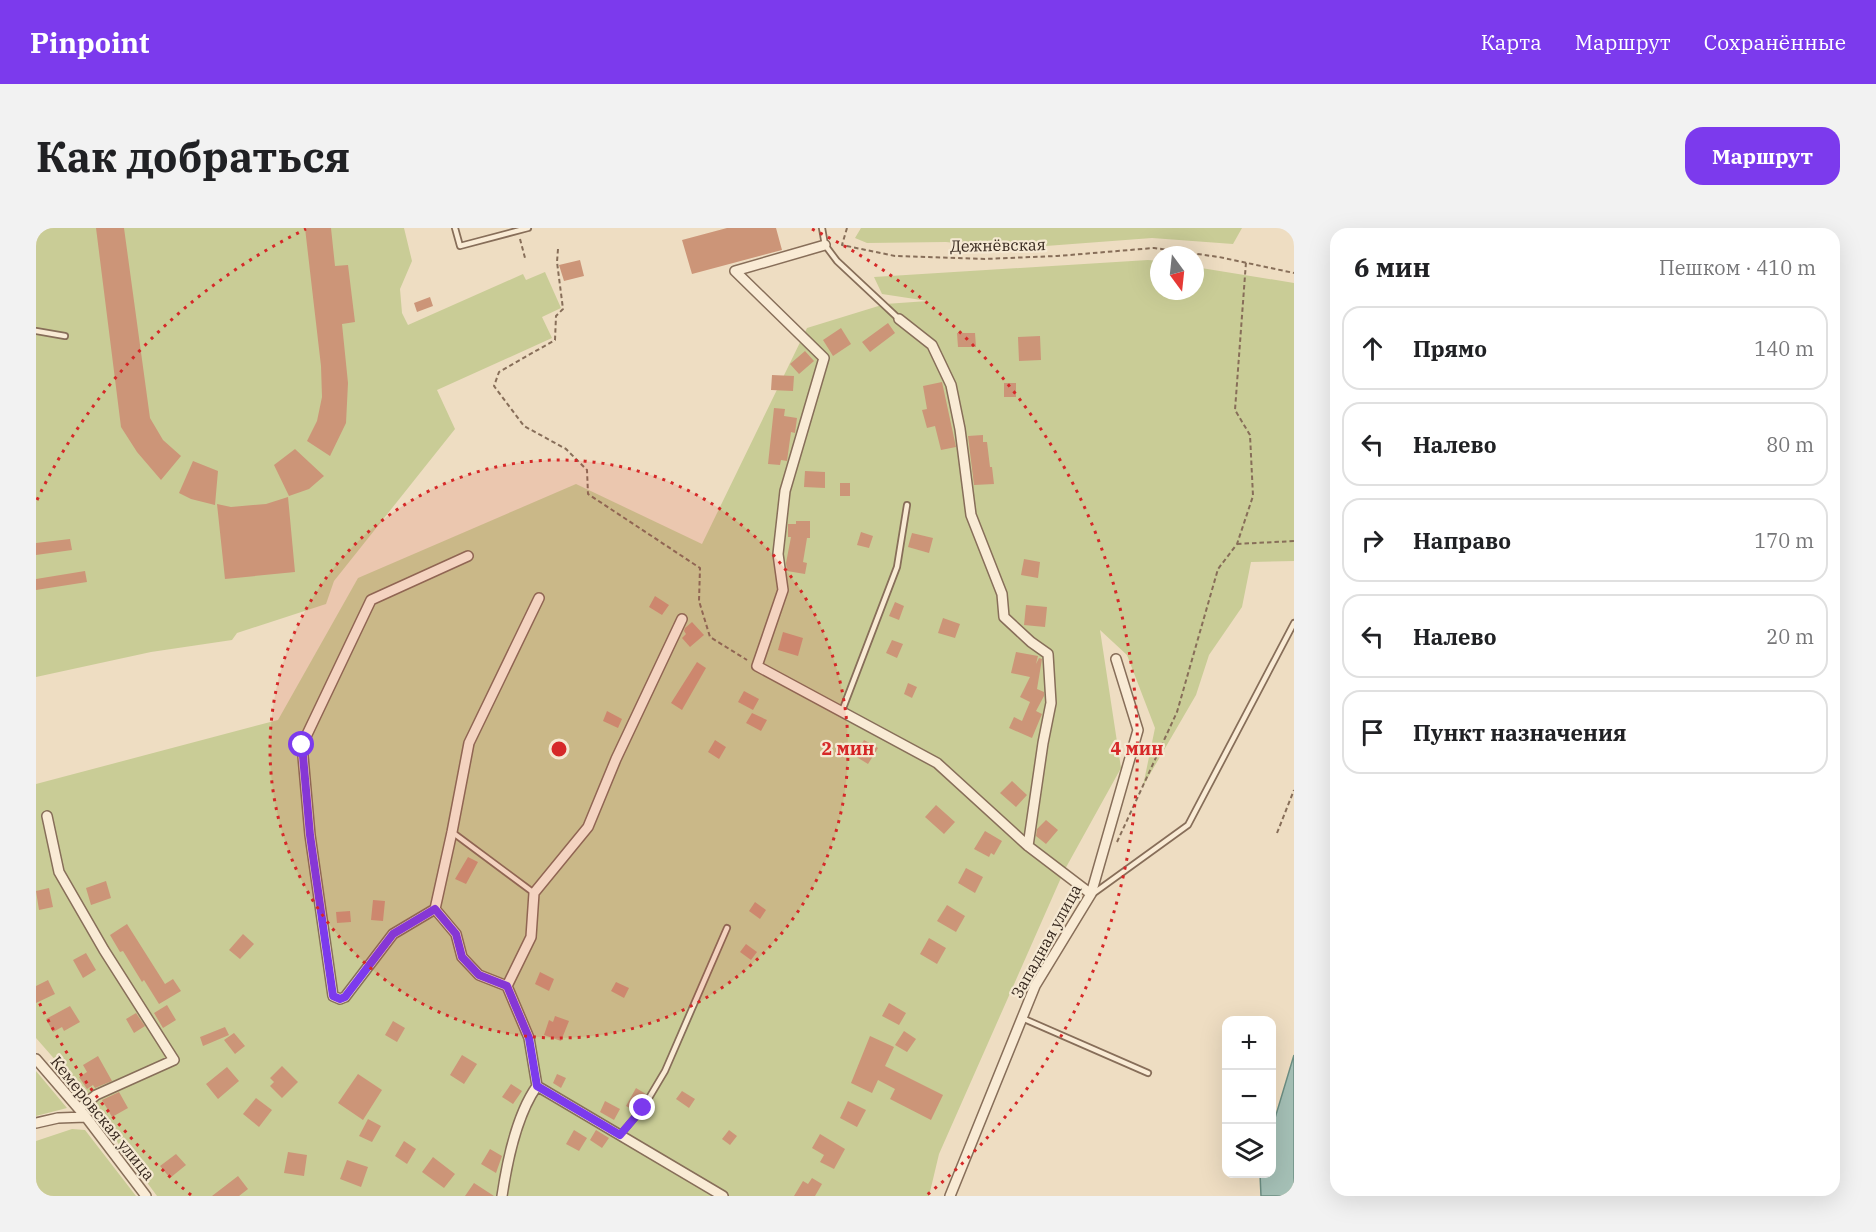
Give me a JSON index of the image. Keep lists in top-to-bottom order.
{
  "streets": {
    "street": ["Западная улица", "Кемеровская улица"],
    "path": ["Дежнёвская"]
  },
  "north": "bottom",
  "page": {
    "header": "Pinpoint",
    "nav": ["Карта", "Маршрут", "Сохранённые"],
    "buttons": "Маршрут",
    "title": "Как добраться",
    "heading": ["6 мин", "Пешком · 410 m"],
    "list": [
      ["Прямо", "140 m"],
      ["Налево", "80 m"],
      ["Направо", "170 m"],
      ["Налево", "20 m"],
      "Пункт назначения"
    ],
    "map_buttons": ["+", "−"]
  },
  "rings": ["2 мин", "4 мин"]
}
